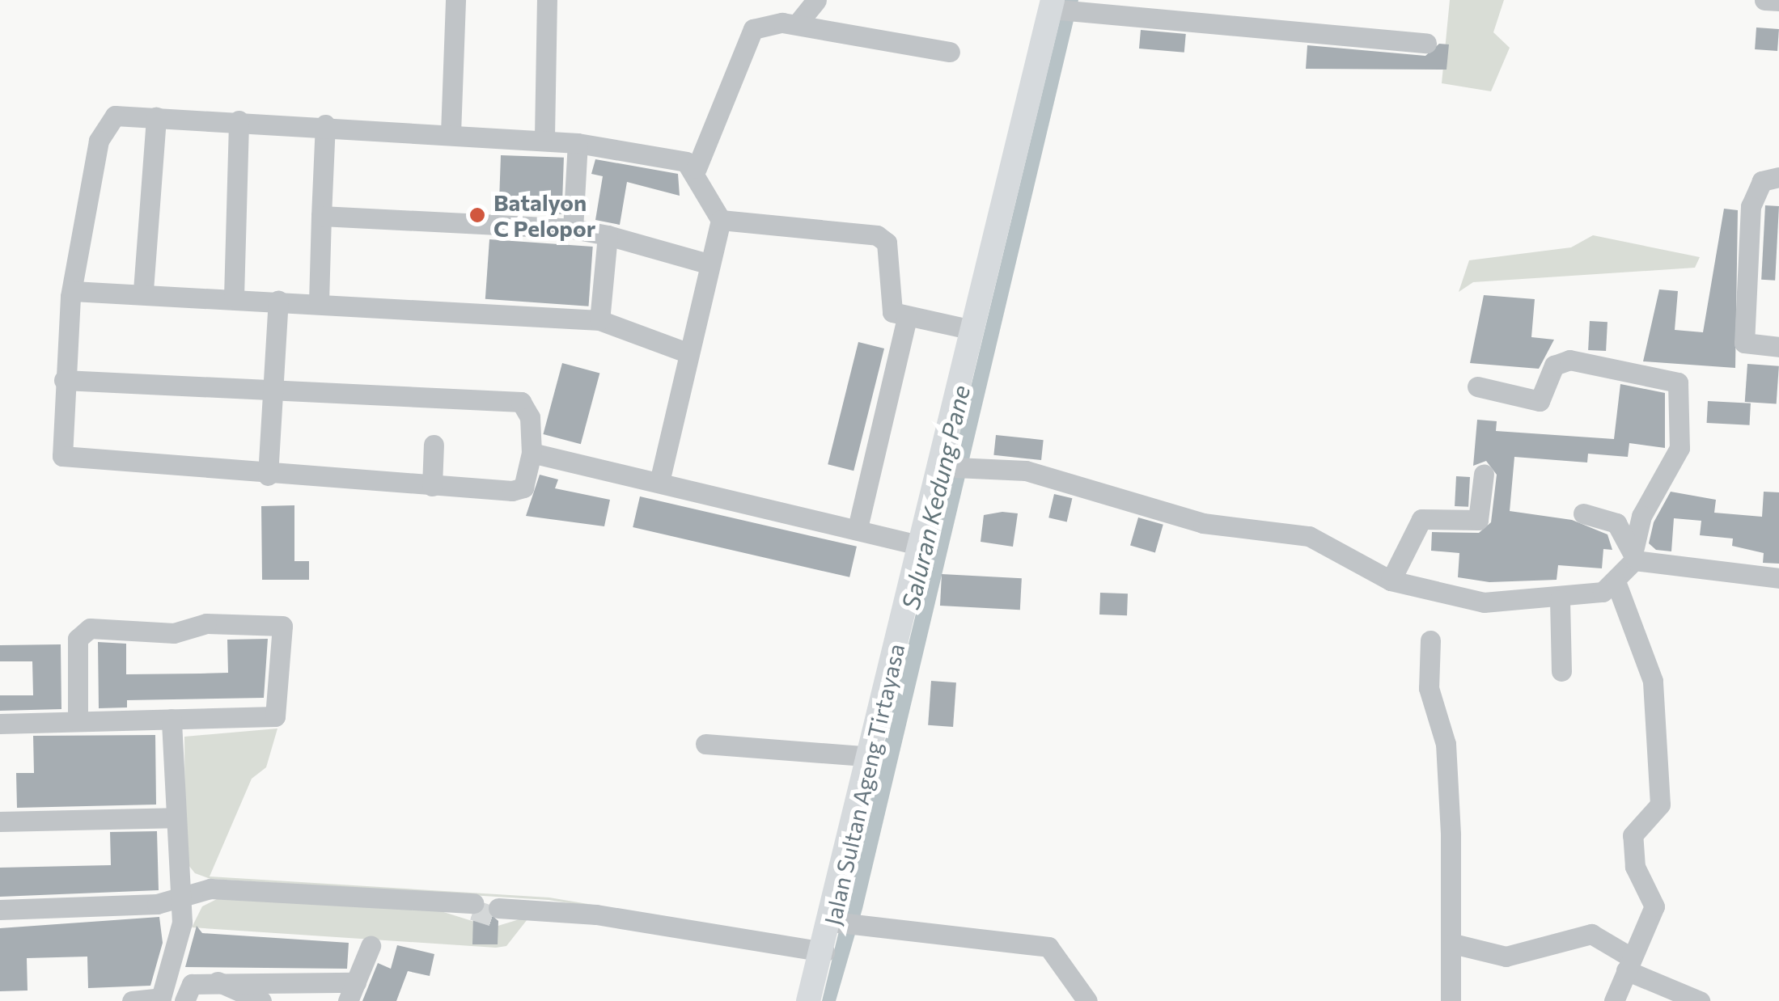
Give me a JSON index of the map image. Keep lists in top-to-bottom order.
{
  "streets": {
    "main road": ["Jalan Sultan Ageng Tirtayasa"]
  },
  "water": ["Saluran Kedung Pane"],
  "places": ["Batalyon C Pelopor"]
}
